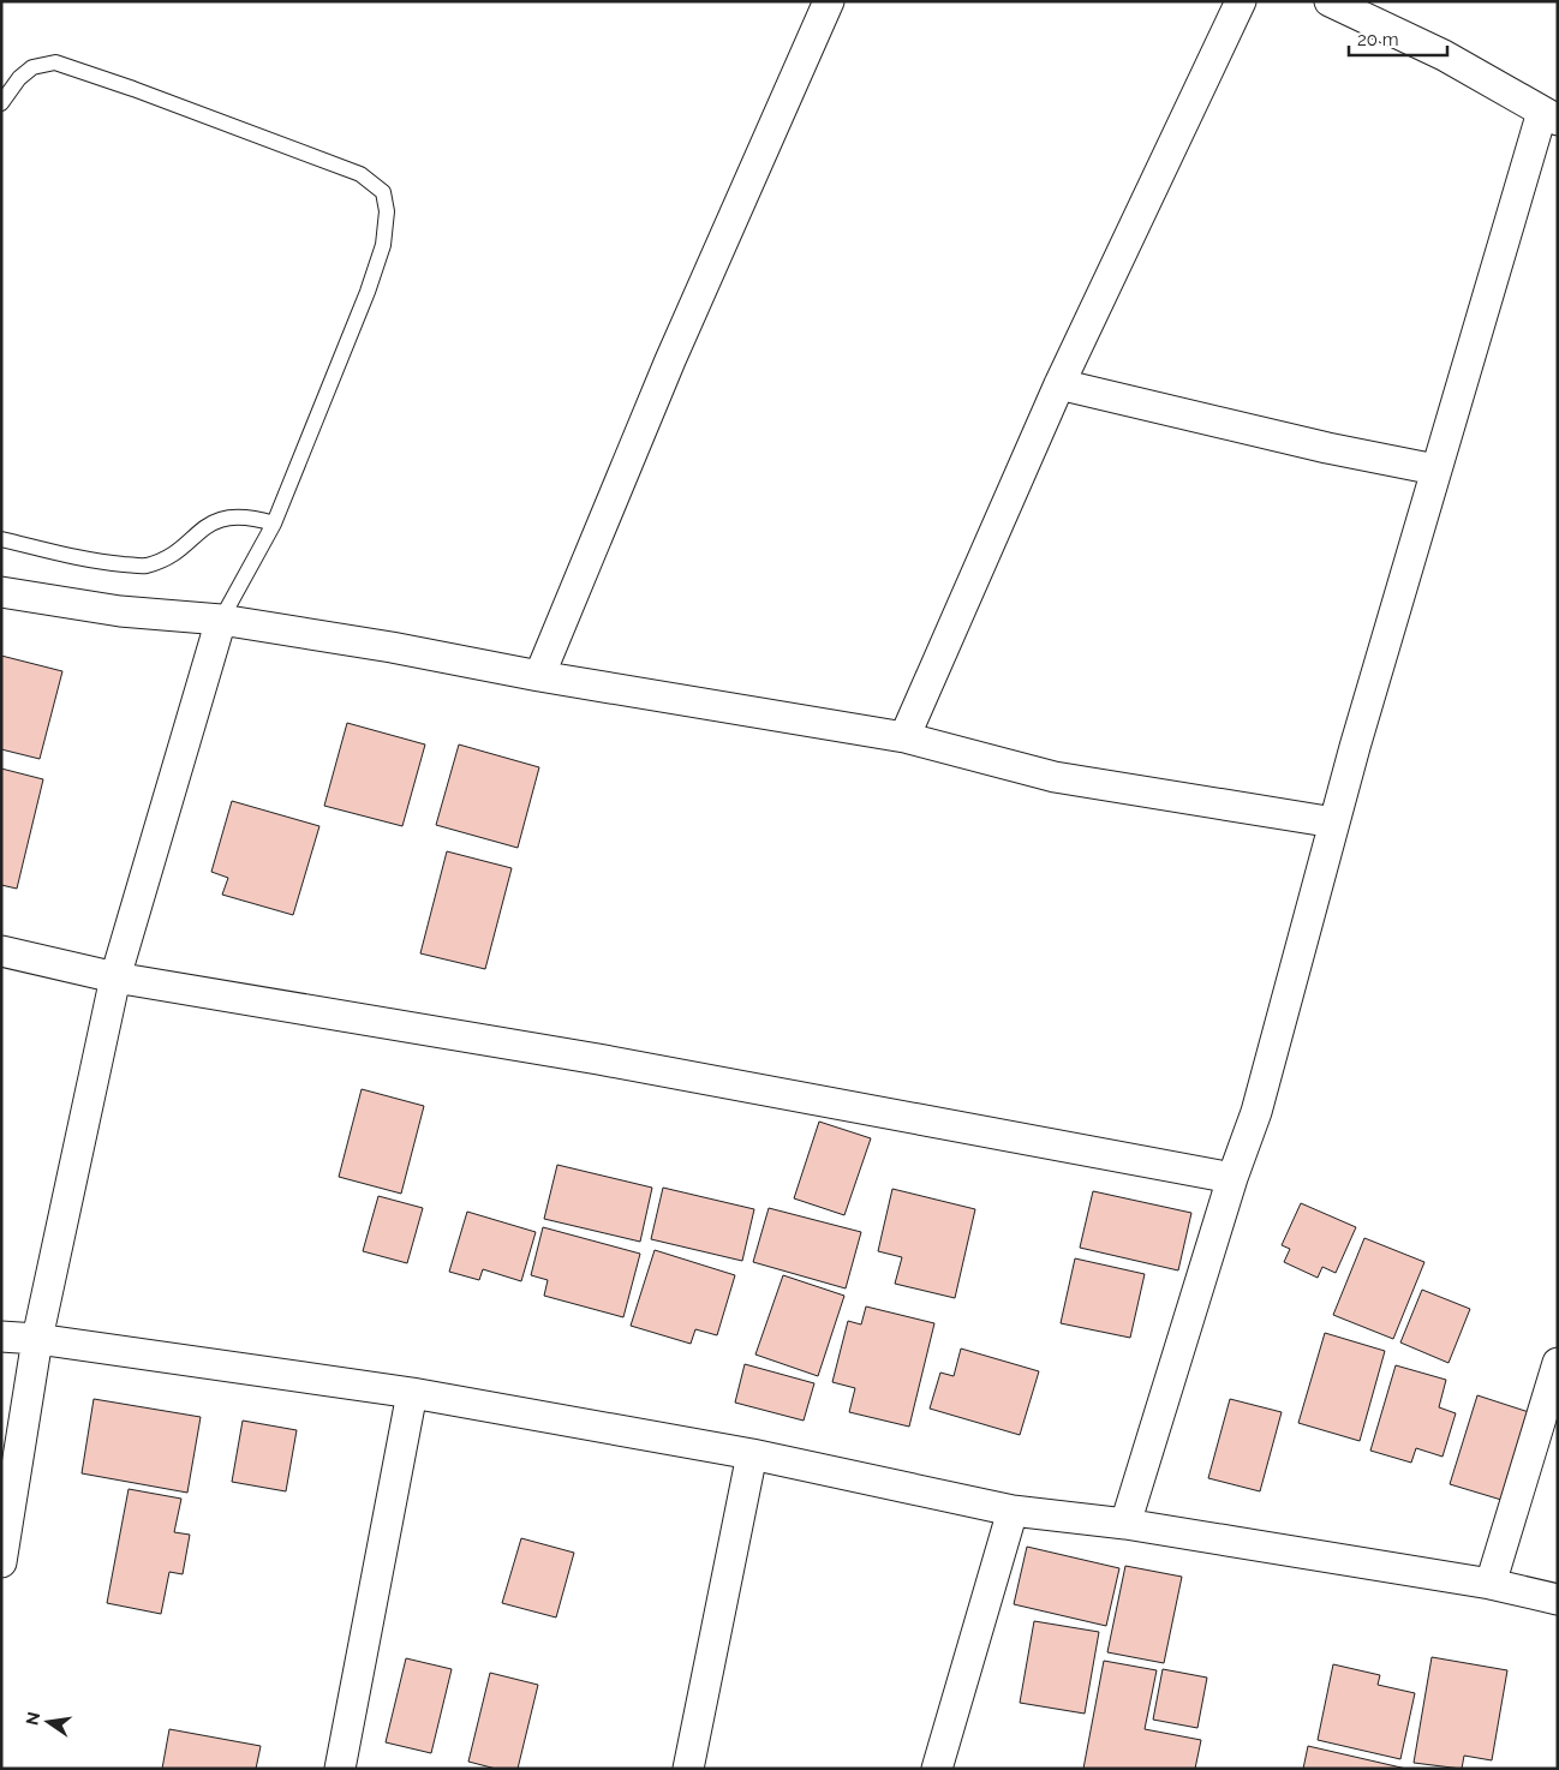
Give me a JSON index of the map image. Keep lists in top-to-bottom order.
{
  "scale_bar": "20 m",
  "north": "left"
}
